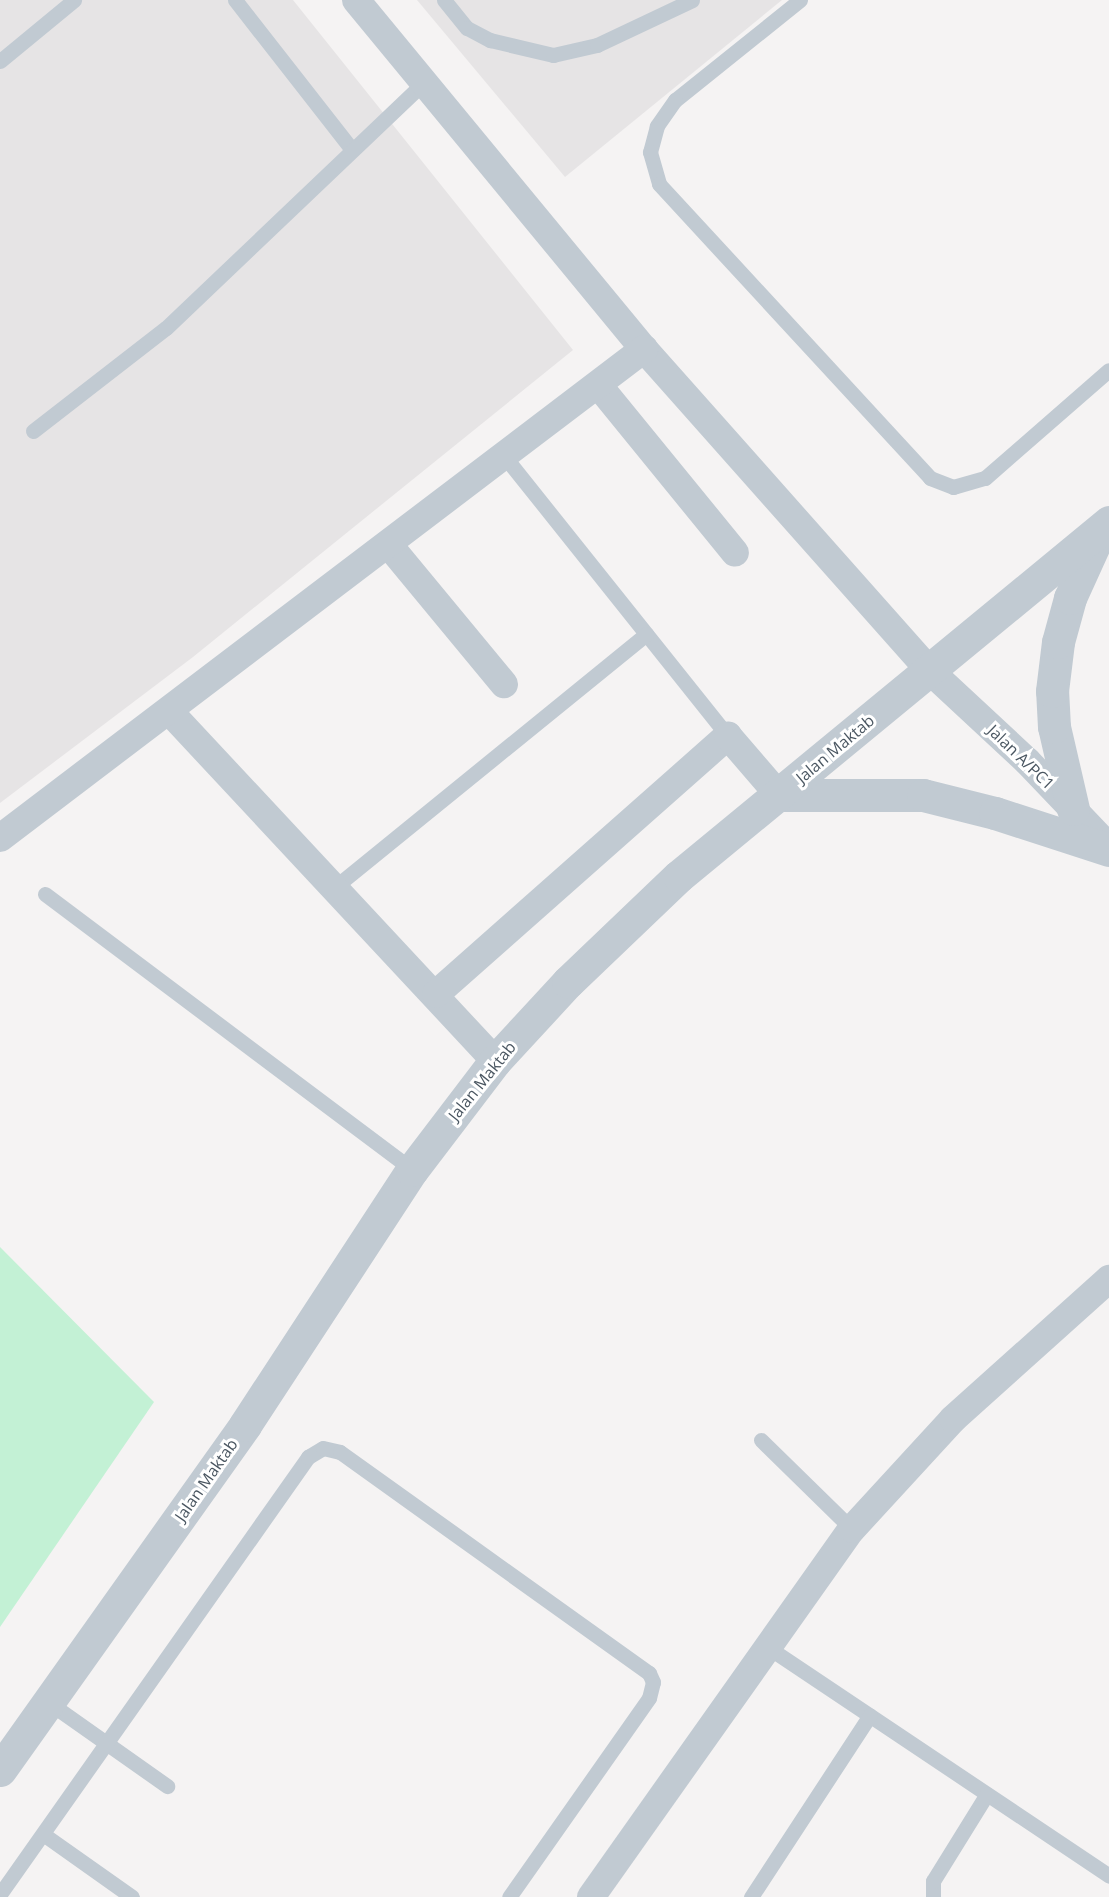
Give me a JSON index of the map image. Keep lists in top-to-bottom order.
{
  "streets": {
    "street": ["Jalan Maktab", "Jalan A/PC1"]
  },
  "crossings": [
    ["Jalan Maktab", "Jalan A/PC1"]
  ]
}
